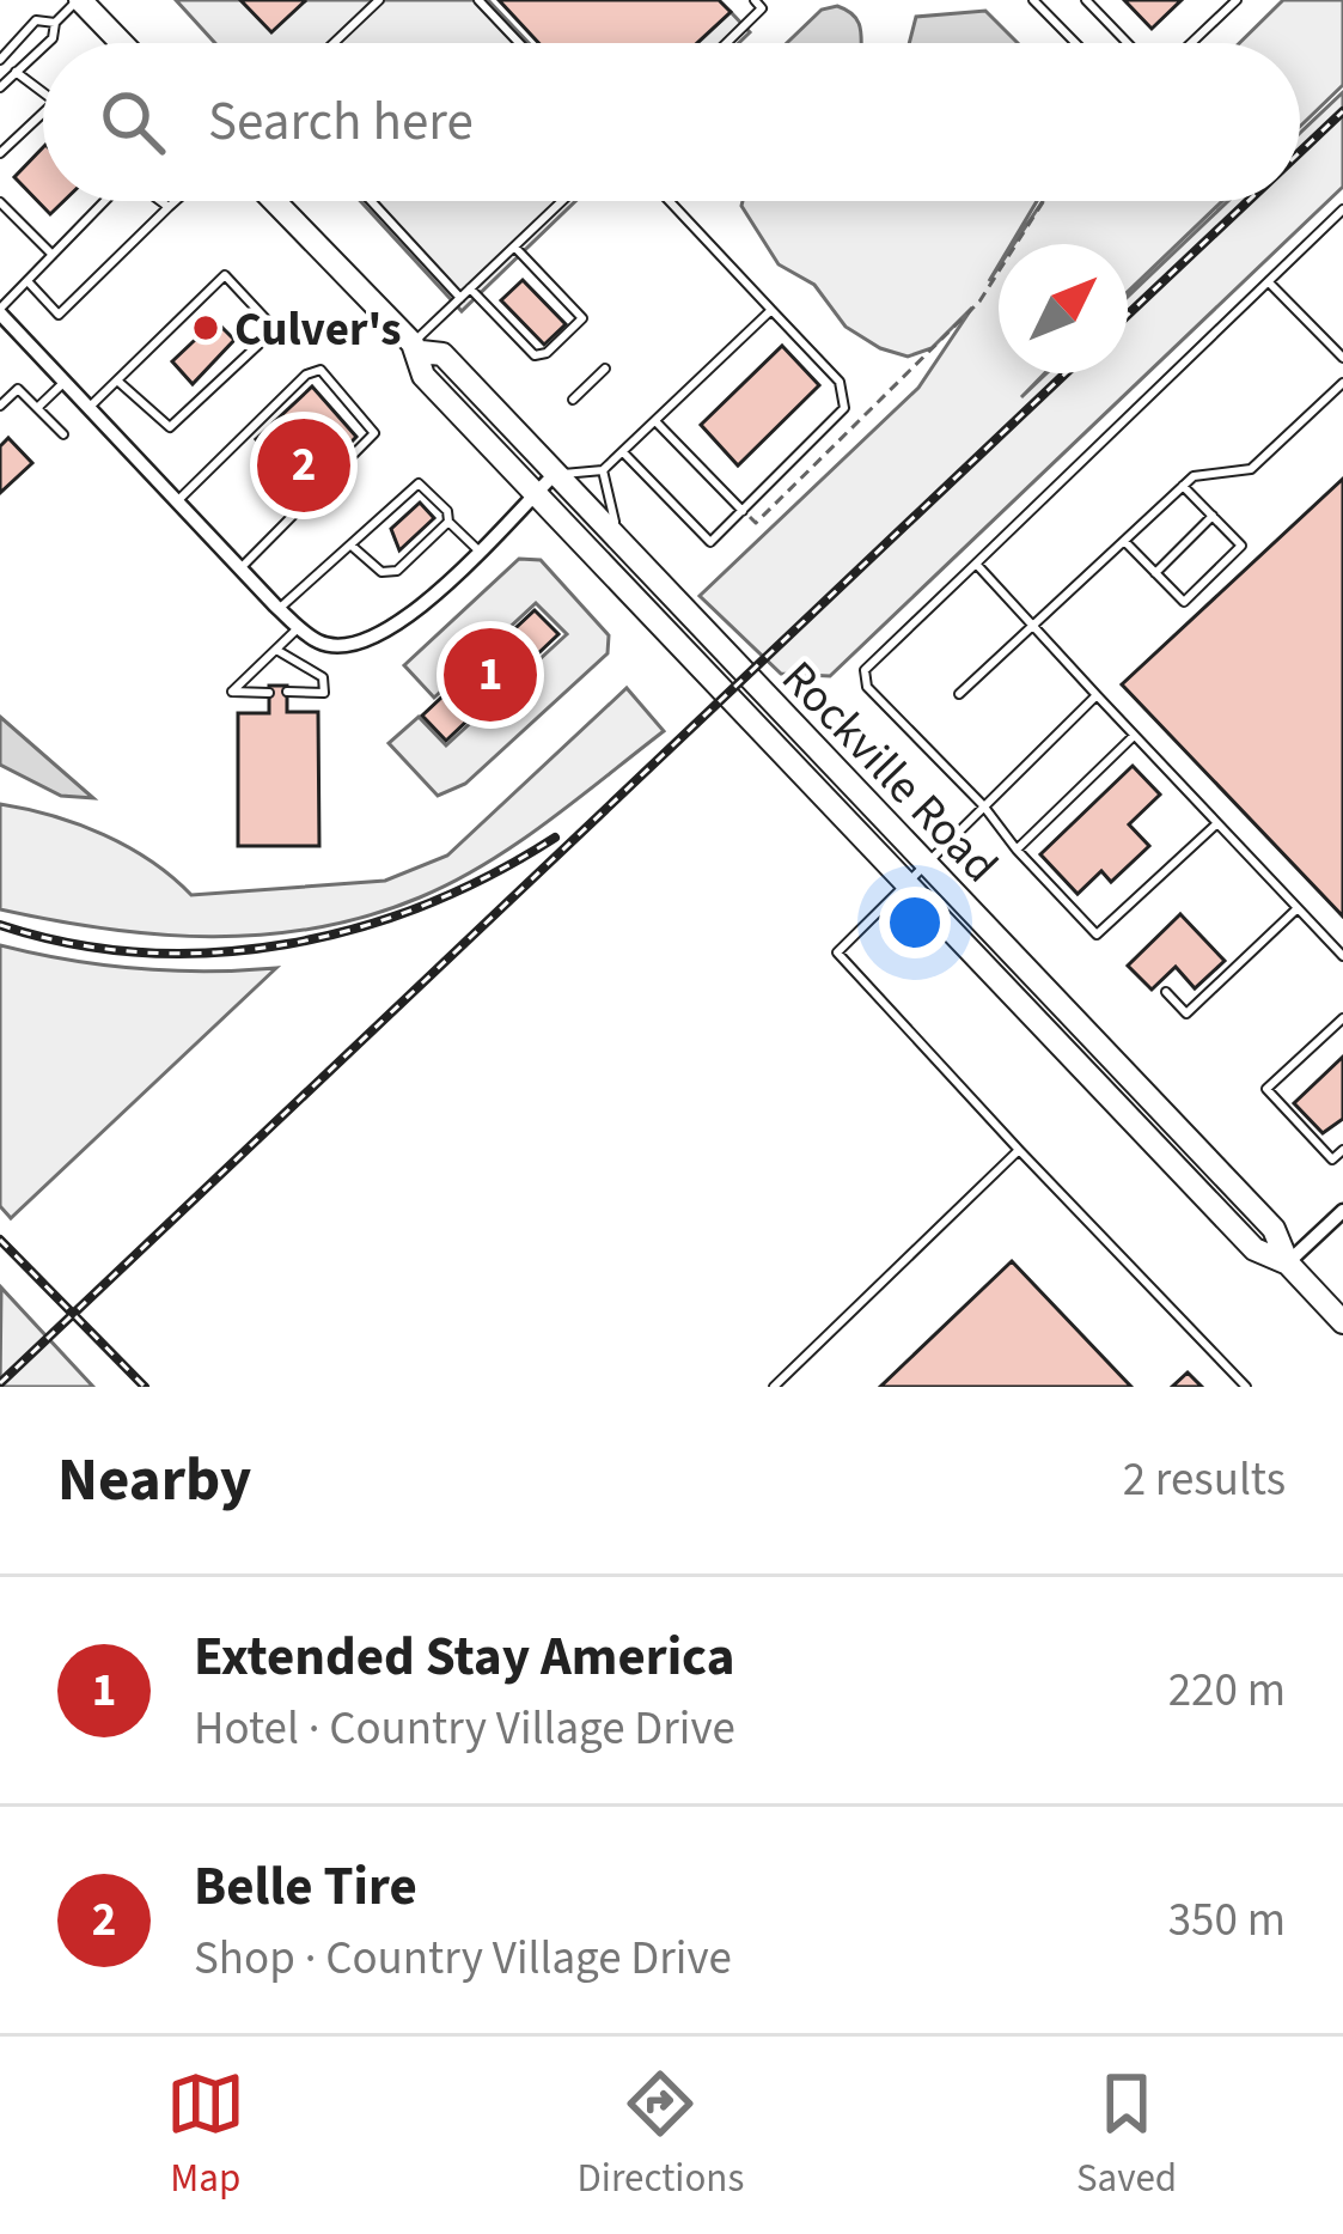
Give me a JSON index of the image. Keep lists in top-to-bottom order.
{
  "streets": {
    "main road": ["Rockville Road"]
  },
  "places": ["Culver's"],
  "north": "top right",
  "page": {
    "search": "Search here",
    "pins": ["2", "1"],
    "heading": ["Nearby", "2 results"],
    "list": [
      {
        "mark": "1",
        "name": "Extended Stay America",
        "note": "Hotel · Country Village Drive",
        "value": "220 m"
      },
      {
        "mark": "2",
        "name": "Belle Tire",
        "note": "Shop · Country Village Drive",
        "value": "350 m"
      }
    ],
    "nav": ["Map", "Directions", "Saved"]
  }
}
